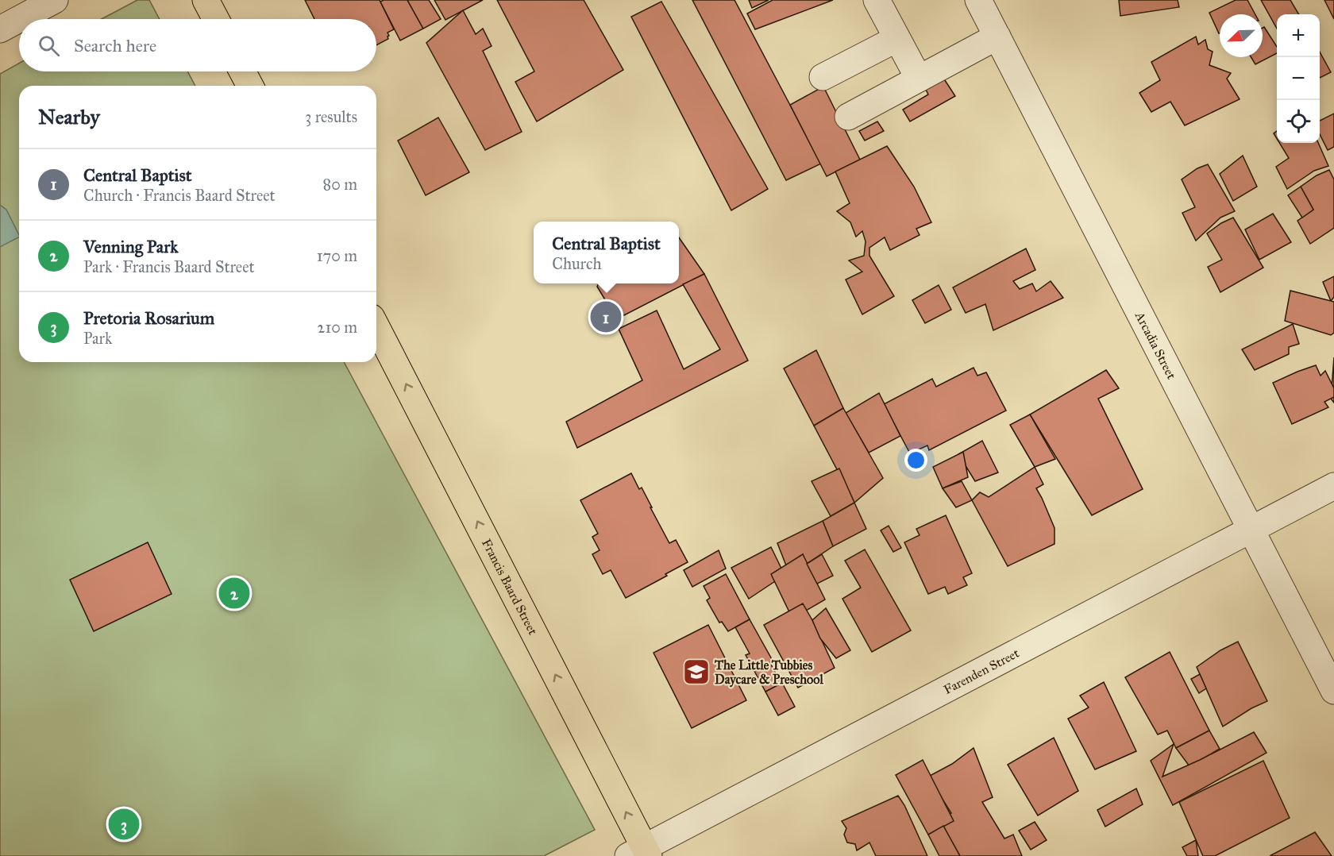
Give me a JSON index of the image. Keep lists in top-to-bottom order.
{
  "streets": {
    "main road": ["Francis Baard Street"],
    "street": ["Arcadia Street", "Farenden Street"]
  },
  "crossings": [
    ["Arcadia Street", "Farenden Street"],
    ["Francis Baard Street", "Farenden Street"]
  ],
  "one_way": ["Francis Baard Street"],
  "places": {
    "school or university": ["The Little Tubbies Daycare & Preschool"]
  },
  "north": "bottom left",
  "page": {
    "map_buttons": ["+", "−"],
    "search": "Search here",
    "heading": ["Nearby", "3 results"],
    "list": [
      {
        "mark": "1",
        "name": "Central Baptist",
        "note": "Church · Francis Baard Street",
        "value": "80 m"
      },
      {
        "mark": "2",
        "name": "Venning Park",
        "note": "Park · Francis Baard Street",
        "value": "170 m"
      },
      {
        "mark": "3",
        "name": "Pretoria Rosarium",
        "note": "Park",
        "value": "210 m"
      }
    ],
    "popup": ["Central Baptist", "Church"],
    "pins": ["1", "2", "3"]
  }
}
